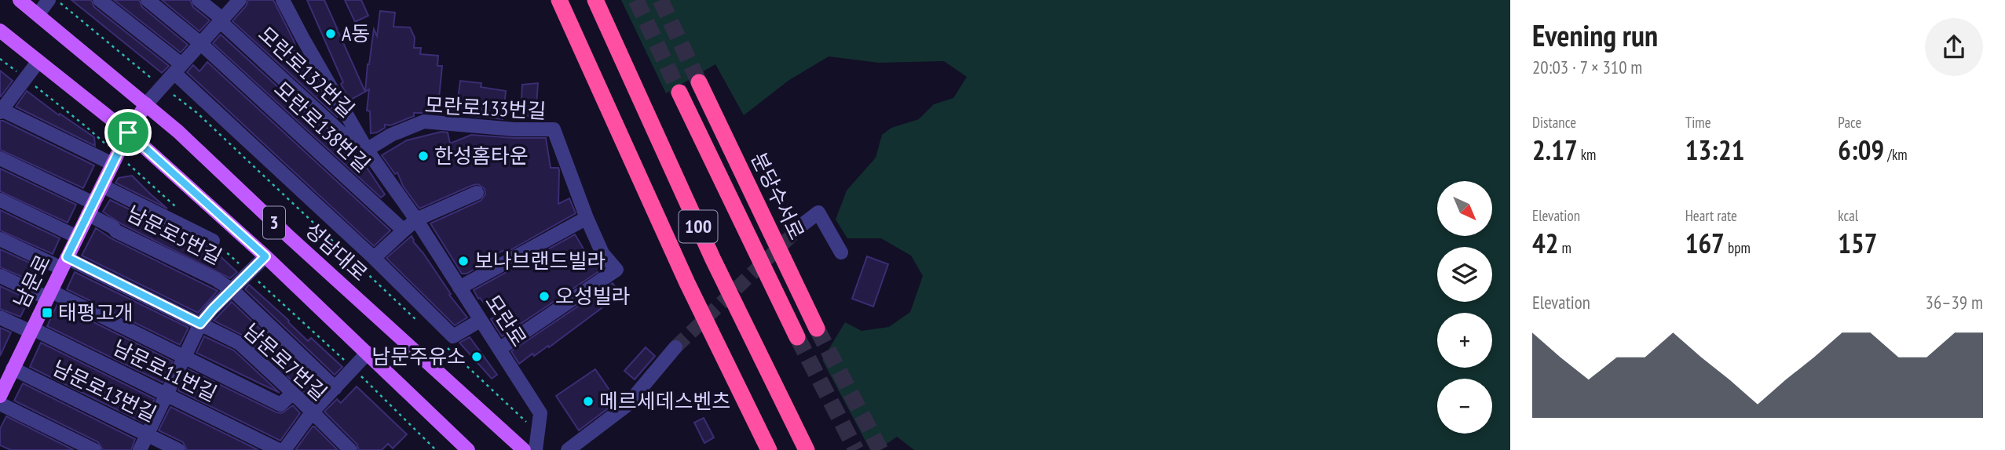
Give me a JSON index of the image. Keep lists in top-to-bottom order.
{
  "streets": {
    "highway": ["분당수서로", "100"],
    "main road": ["3", "성남대로", "남문로"],
    "street": [
      "모란로132번길",
      "모란로133번길",
      "모란로138번길",
      "남문로5번길",
      "모란로",
      "남문로7번길",
      "남문로11번길",
      "남문로13번길"
    ]
  },
  "crossings": [
    ["모란로132번길", "모란로133번길"],
    ["모란로132번길", "모란로"],
    ["모란로133번길", "모란로"],
    ["3", "남문로"],
    ["남문로5번길", "남문로"],
    ["성남대로", "남문로"],
    ["남문로", "남문로7번길"],
    ["남문로", "남문로11번길"],
    ["남문로", "남문로13번길"]
  ],
  "places": {
    "other": [
      "A동",
      "한성홈타운",
      "보나브랜드빌라",
      "오성빌라",
      "남문주유소",
      "메르세데스벤츠"
    ],
    "transit": ["태평고개"]
  },
  "north": "bottom right",
  "page": {
    "heading": ["Evening run", "20:03 · 7 × 310 m"],
    "stats": [
      ["Distance", "2.17 km"],
      ["Time", "13:21"],
      ["Pace", "6:09 /km"],
      ["Elevation", "42 m"],
      ["Heart rate", "167 bpm"],
      ["kcal", "157"]
    ],
    "map_buttons": ["+", "−"],
    "chart": ["Elevation", "36–39 m"]
  }
}
